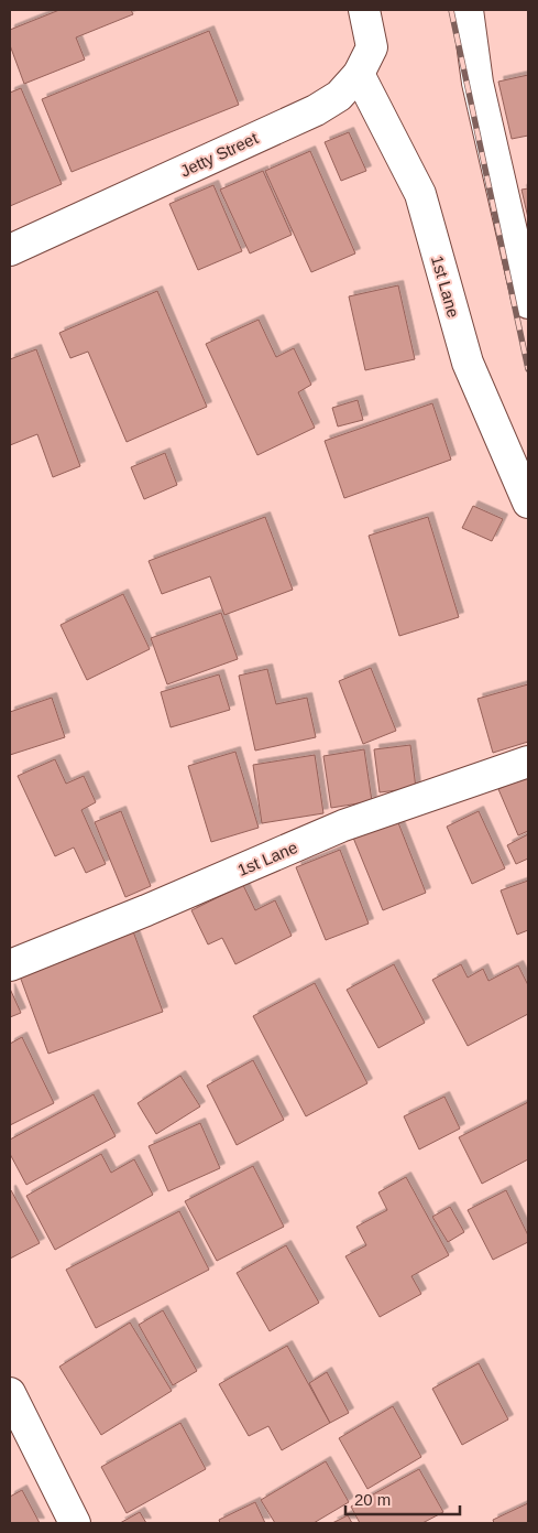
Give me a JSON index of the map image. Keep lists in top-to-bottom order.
{
  "streets": {
    "street": ["Jetty Street", "1st Lane"]
  },
  "crossings": [
    ["Jetty Street", "1st Lane"]
  ],
  "scale_bar": "20 m"
}
